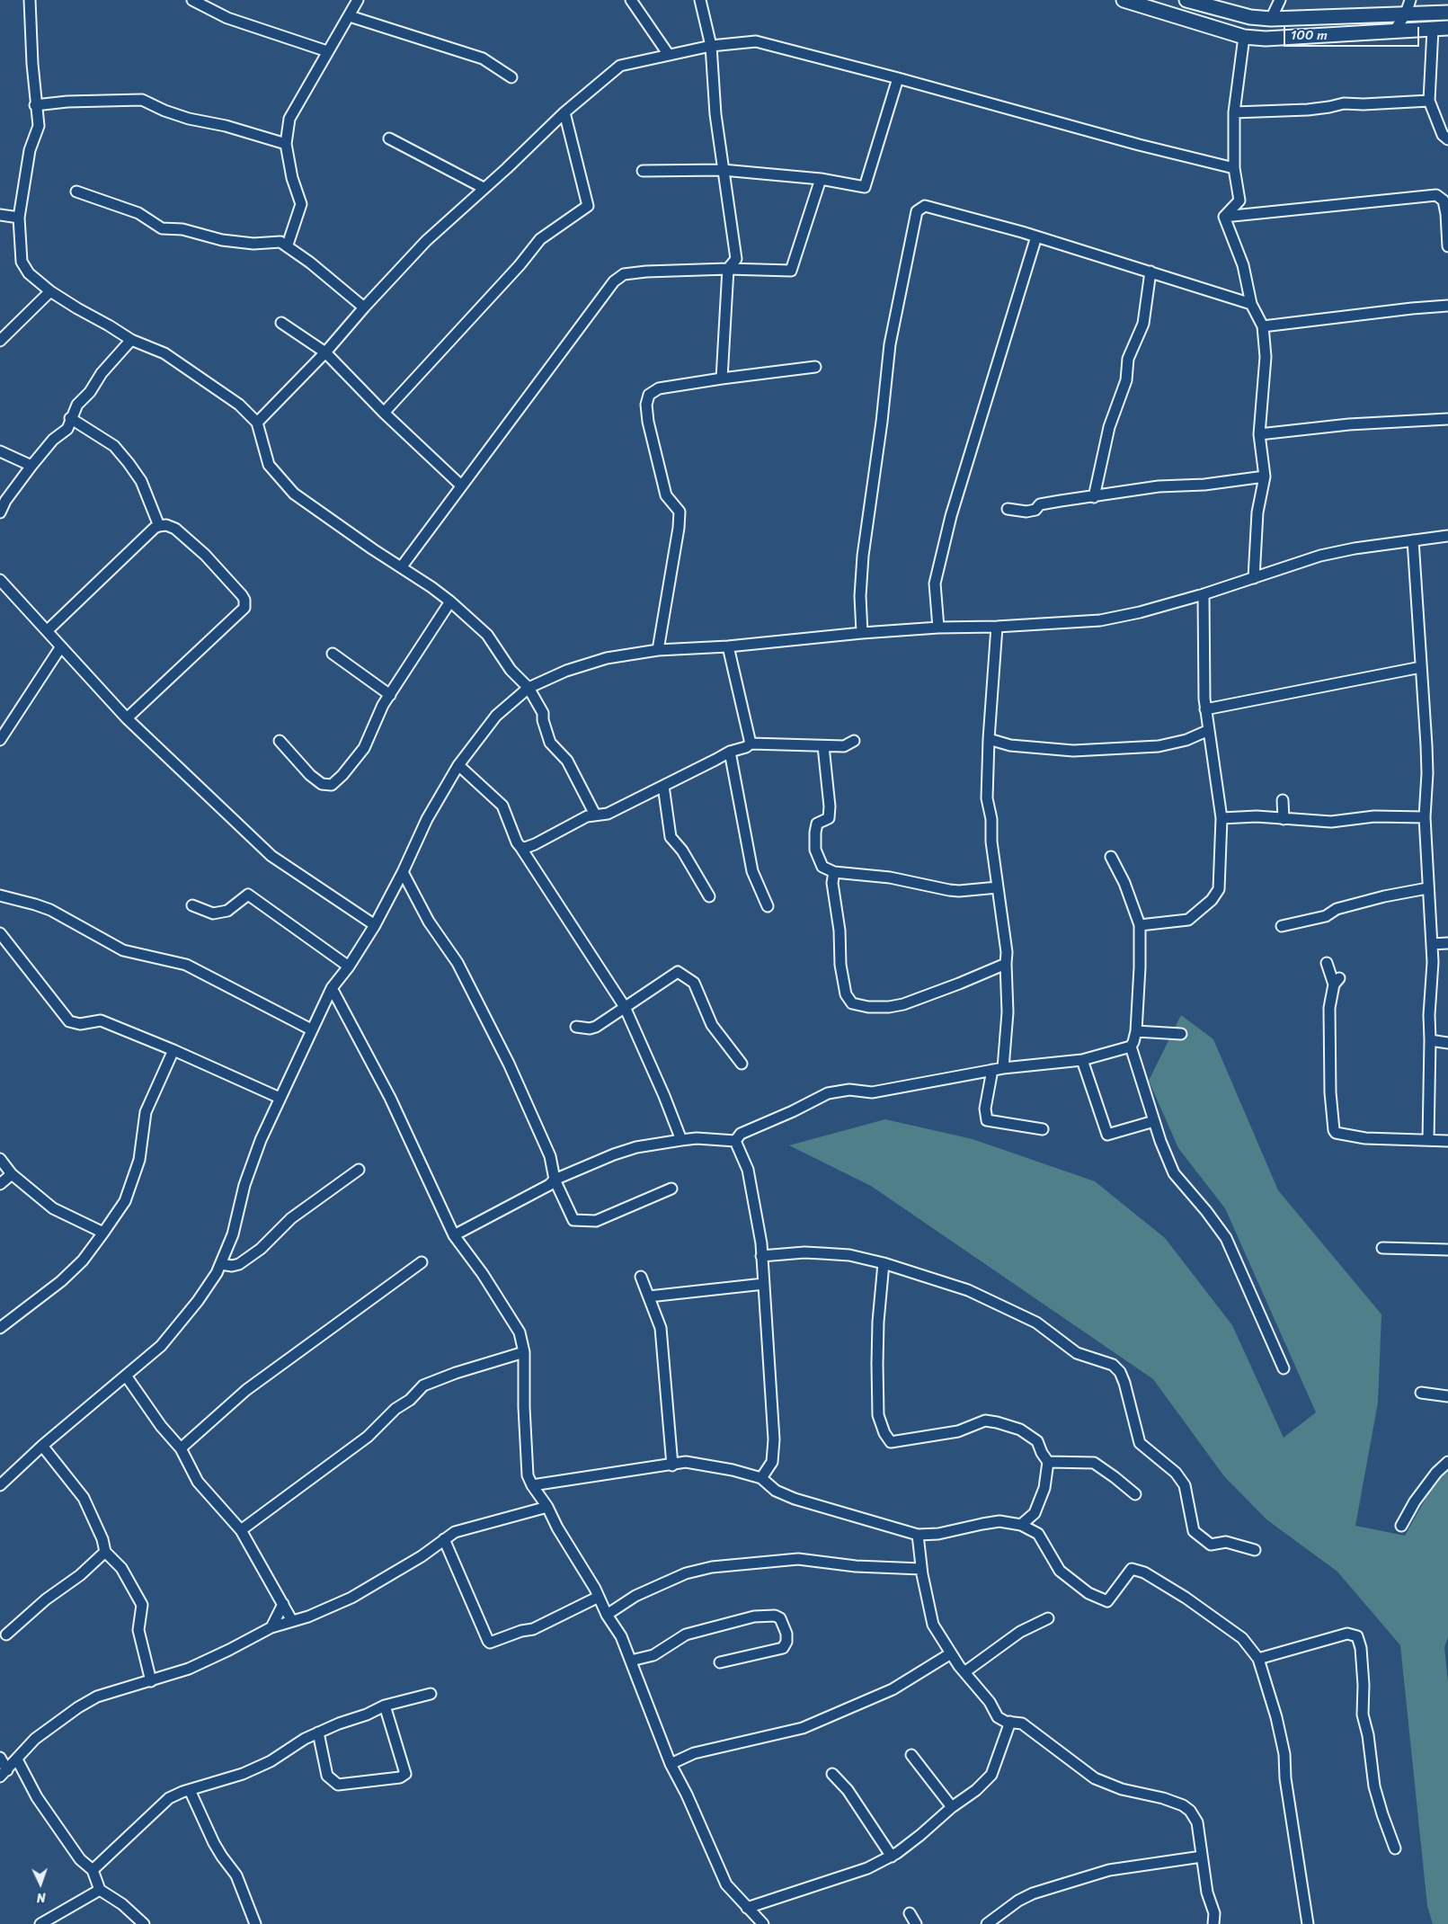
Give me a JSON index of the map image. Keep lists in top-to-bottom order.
{
  "scale_bar": "100 m",
  "north": "bottom"
}
